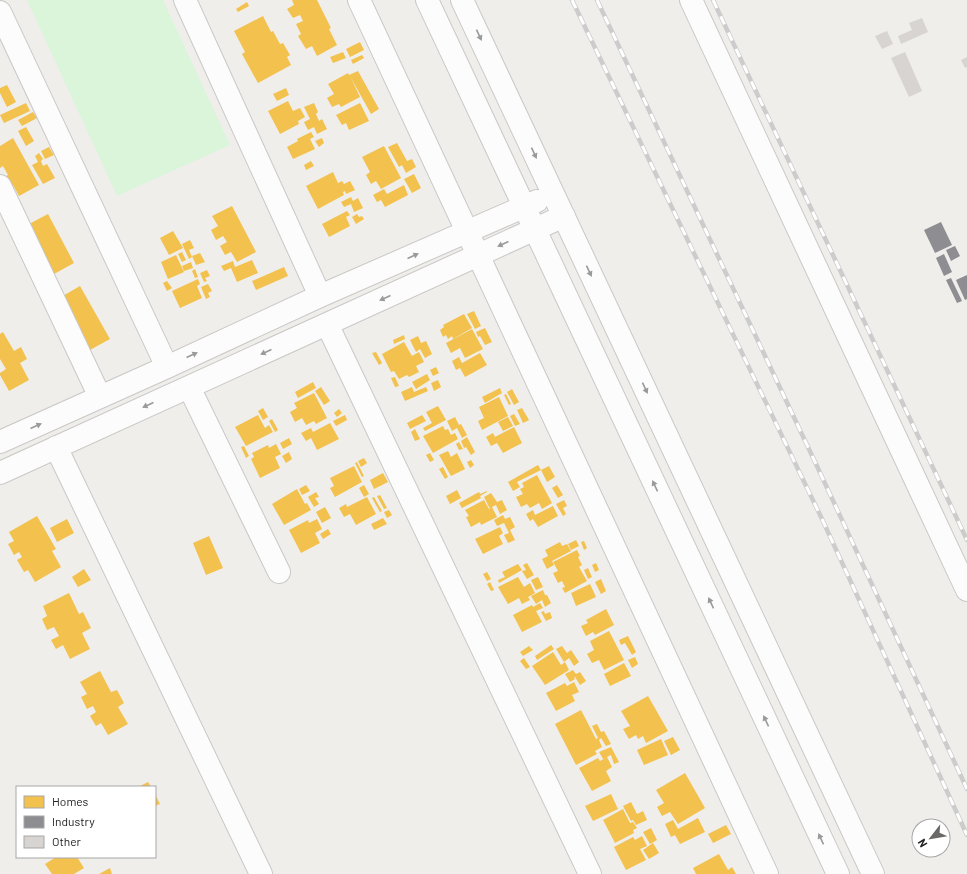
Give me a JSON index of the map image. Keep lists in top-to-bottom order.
{
  "legend": ["Homes", "Industry", "Other"],
  "north": "bottom left"
}
